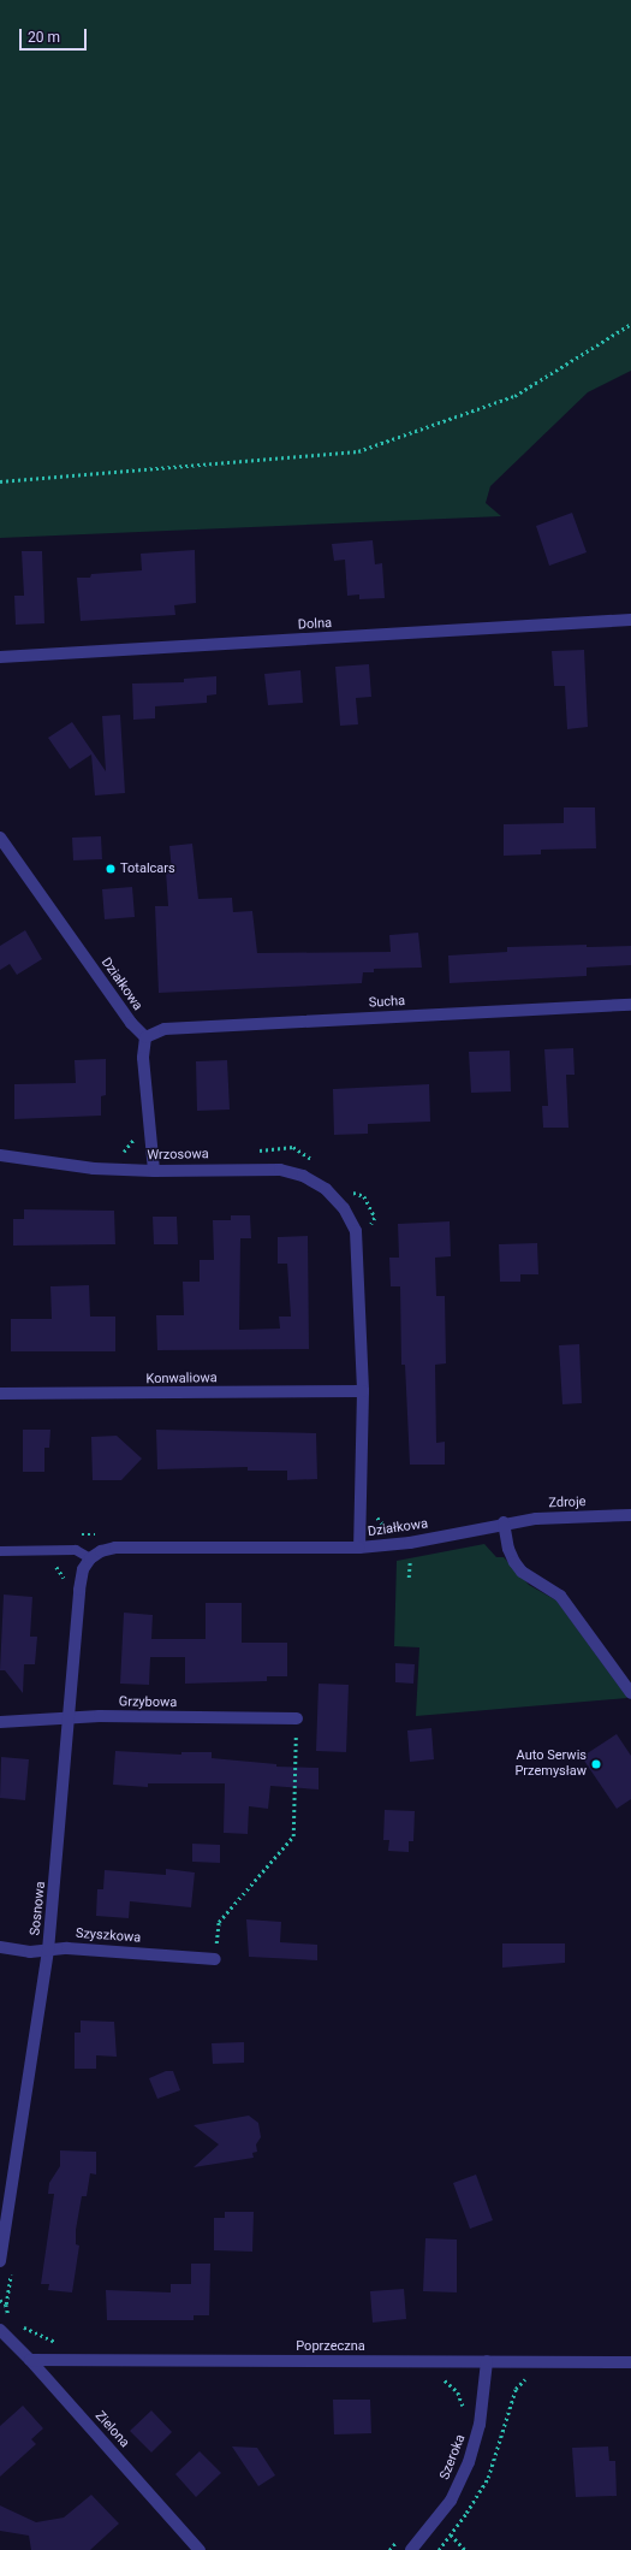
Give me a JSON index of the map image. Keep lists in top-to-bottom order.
{
  "streets": {
    "street": [
      "Dolna",
      "Działkowa",
      "Sucha",
      "Wrzosowa",
      "Konwaliowa",
      "Zdroje",
      "Grzybowa",
      "Sosnowa",
      "Szyszkowa",
      "Poprzeczna",
      "Zielona",
      "Szeroka"
    ]
  },
  "crossings": [
    ["Działkowa", "Sucha"],
    ["Działkowa", "Wrzosowa"],
    ["Działkowa", "Konwaliowa"],
    ["Działkowa", "Zdroje"],
    ["Grzybowa", "Sosnowa"],
    ["Sosnowa", "Szyszkowa"],
    ["Poprzeczna", "Zielona"],
    ["Poprzeczna", "Szeroka"]
  ],
  "places": ["Totalcars", "Auto Serwis Przemysław"],
  "scale_bar": "20 m"
}
